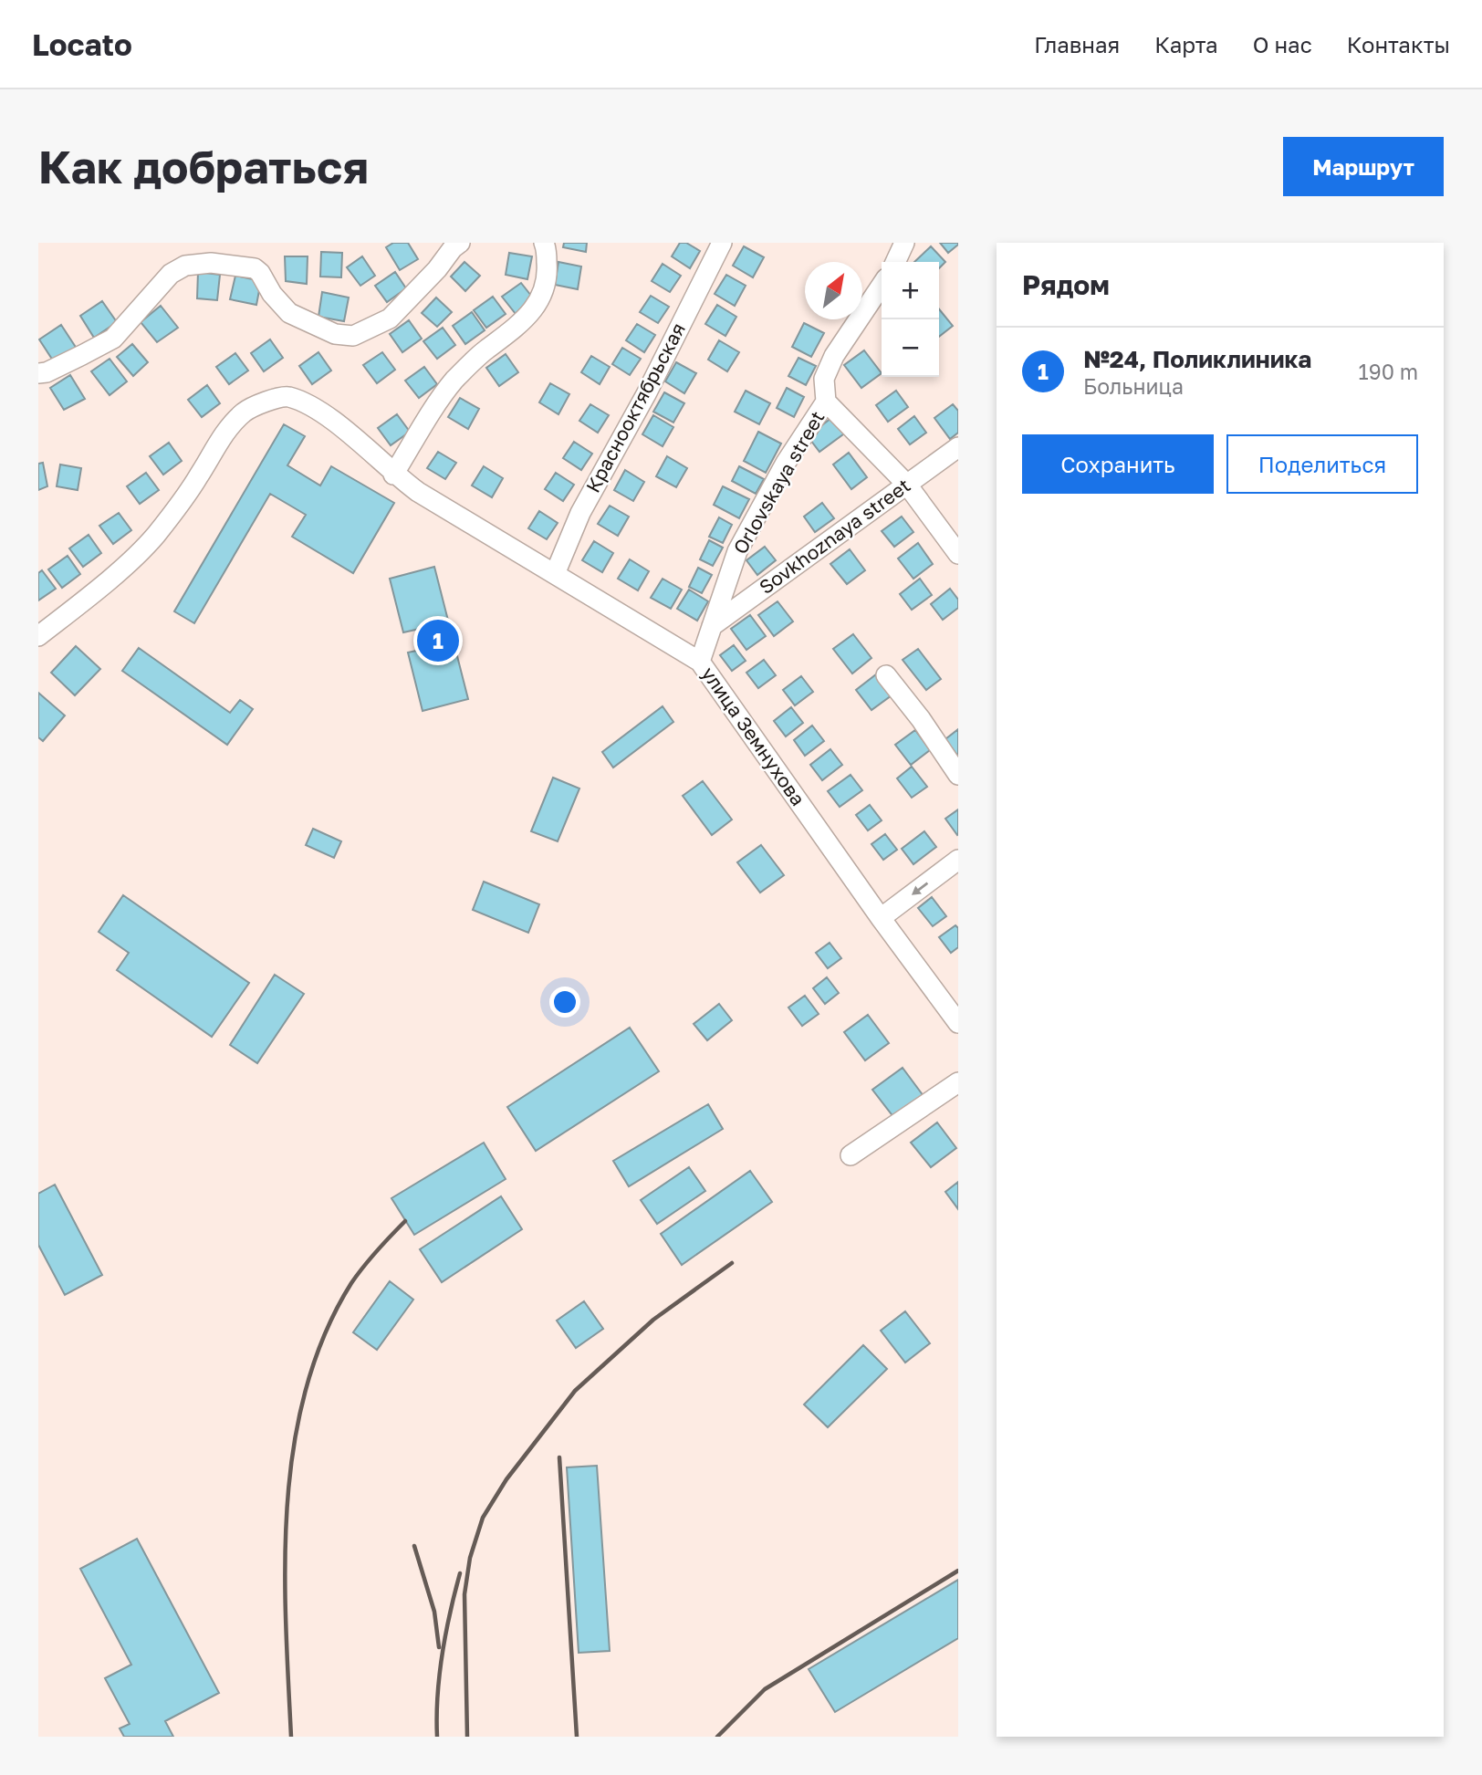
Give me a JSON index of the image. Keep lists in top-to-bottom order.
{
  "streets": {
    "street": [
      "Краснооктябрьская",
      "Orlovskaya street",
      "Sovkhoznaya street",
      "улица Земнухова"
    ]
  },
  "crossings": [
    ["Краснооктябрьская", "улица Земнухова"],
    ["Orlovskaya street", "Sovkhoznaya street"],
    ["Orlovskaya street", "улица Земнухова"]
  ],
  "north": "top right",
  "page": {
    "header": "Locato",
    "nav": [
      "Главная",
      "Карта",
      "О нас",
      "Контакты"
    ],
    "buttons": [
      "Маршрут",
      ["Сохранить", "Поделиться"]
    ],
    "title": "Как добраться",
    "heading": "Рядом",
    "map_buttons": ["+", "−"],
    "list": [
      {
        "mark": "1",
        "name": "№24, Поликлиника",
        "note": "Больница",
        "value": "190 m"
      }
    ],
    "pins": "1"
  }
}
